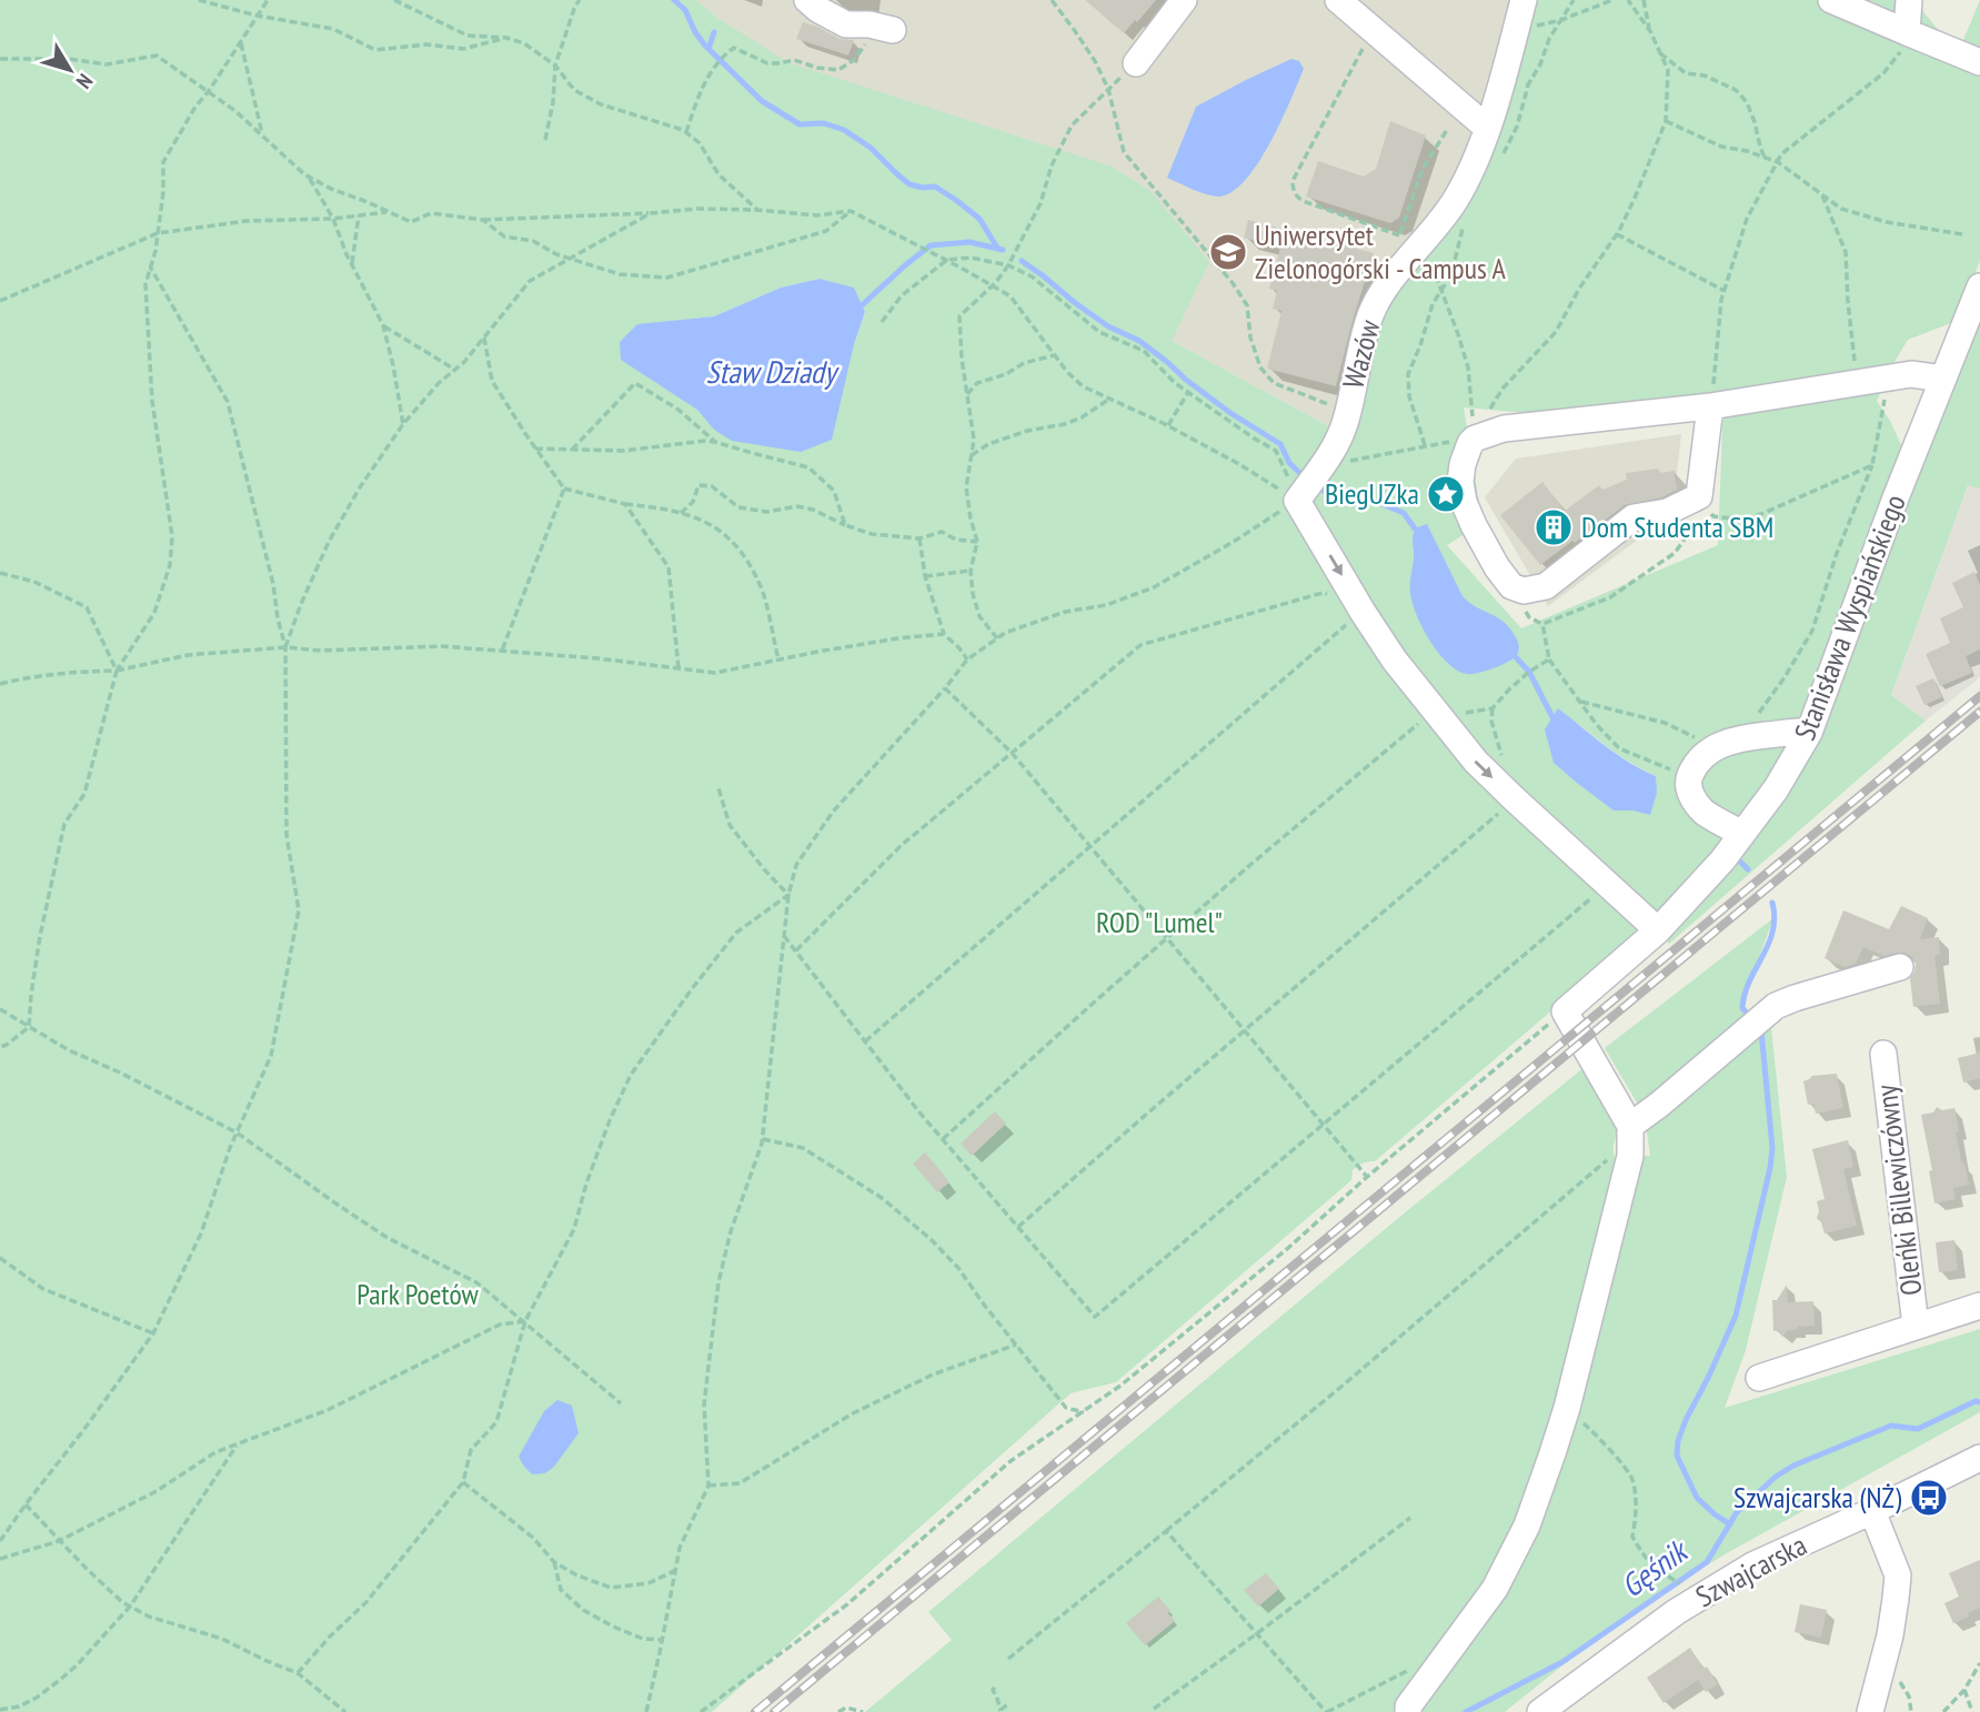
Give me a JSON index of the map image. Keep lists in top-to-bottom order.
{
  "streets": {
    "street": [
      "Wazów",
      "Stanisława Wyspiańskiego",
      "Oleńki Billewiczówny",
      "Szwajcarska"
    ]
  },
  "water": ["Staw Dziady", "Gęśnik"],
  "parks": ["ROD \"Lumel\"", "Park Poetów"],
  "places": {
    "school or university": ["Uniwersytet Zielonogórski - Campus A"],
    "place": ["BiegUZka"],
    "building": ["Dom Studenta SBM"],
    "bus stop": ["Szwajcarska (NŻ)"]
  },
  "north": "bottom right"
}
